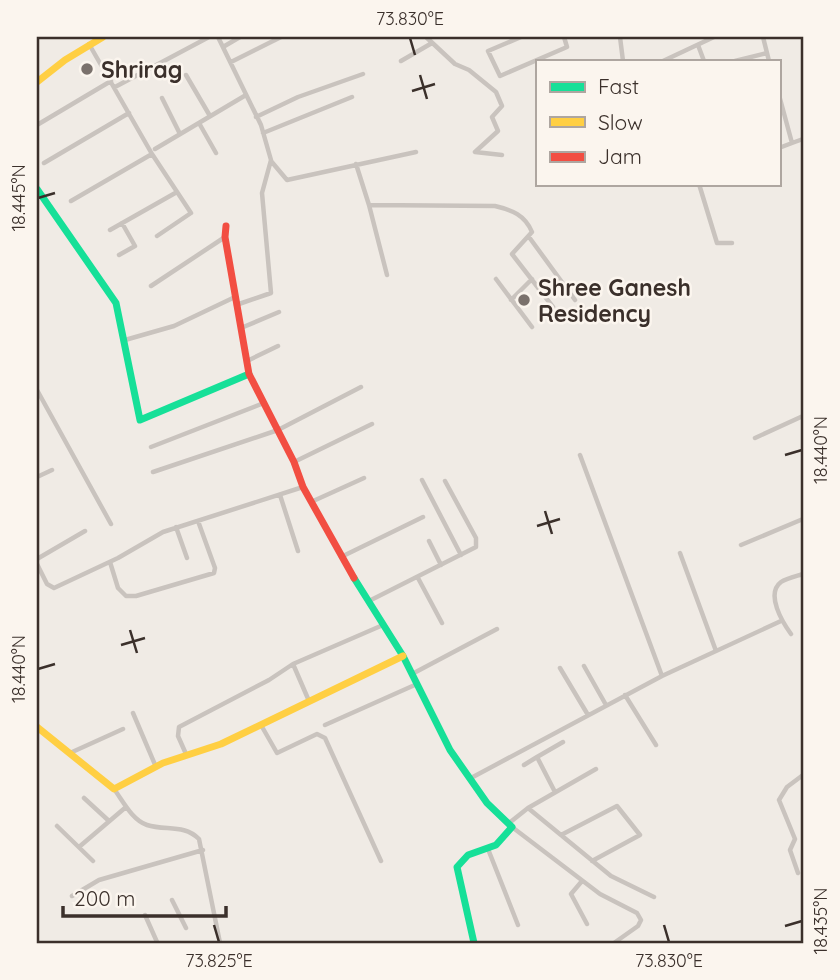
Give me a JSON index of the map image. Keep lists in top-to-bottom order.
{
  "places": ["Shrirag", "Shree Ganesh Residency"],
  "legend": ["Fast", "Slow", "Jam"],
  "scale_bar": "200 m",
  "coordinates": [
    "73.830°E",
    "18.445°N",
    "18.440°N",
    "18.435°N",
    "73.825°E"
  ]
}
